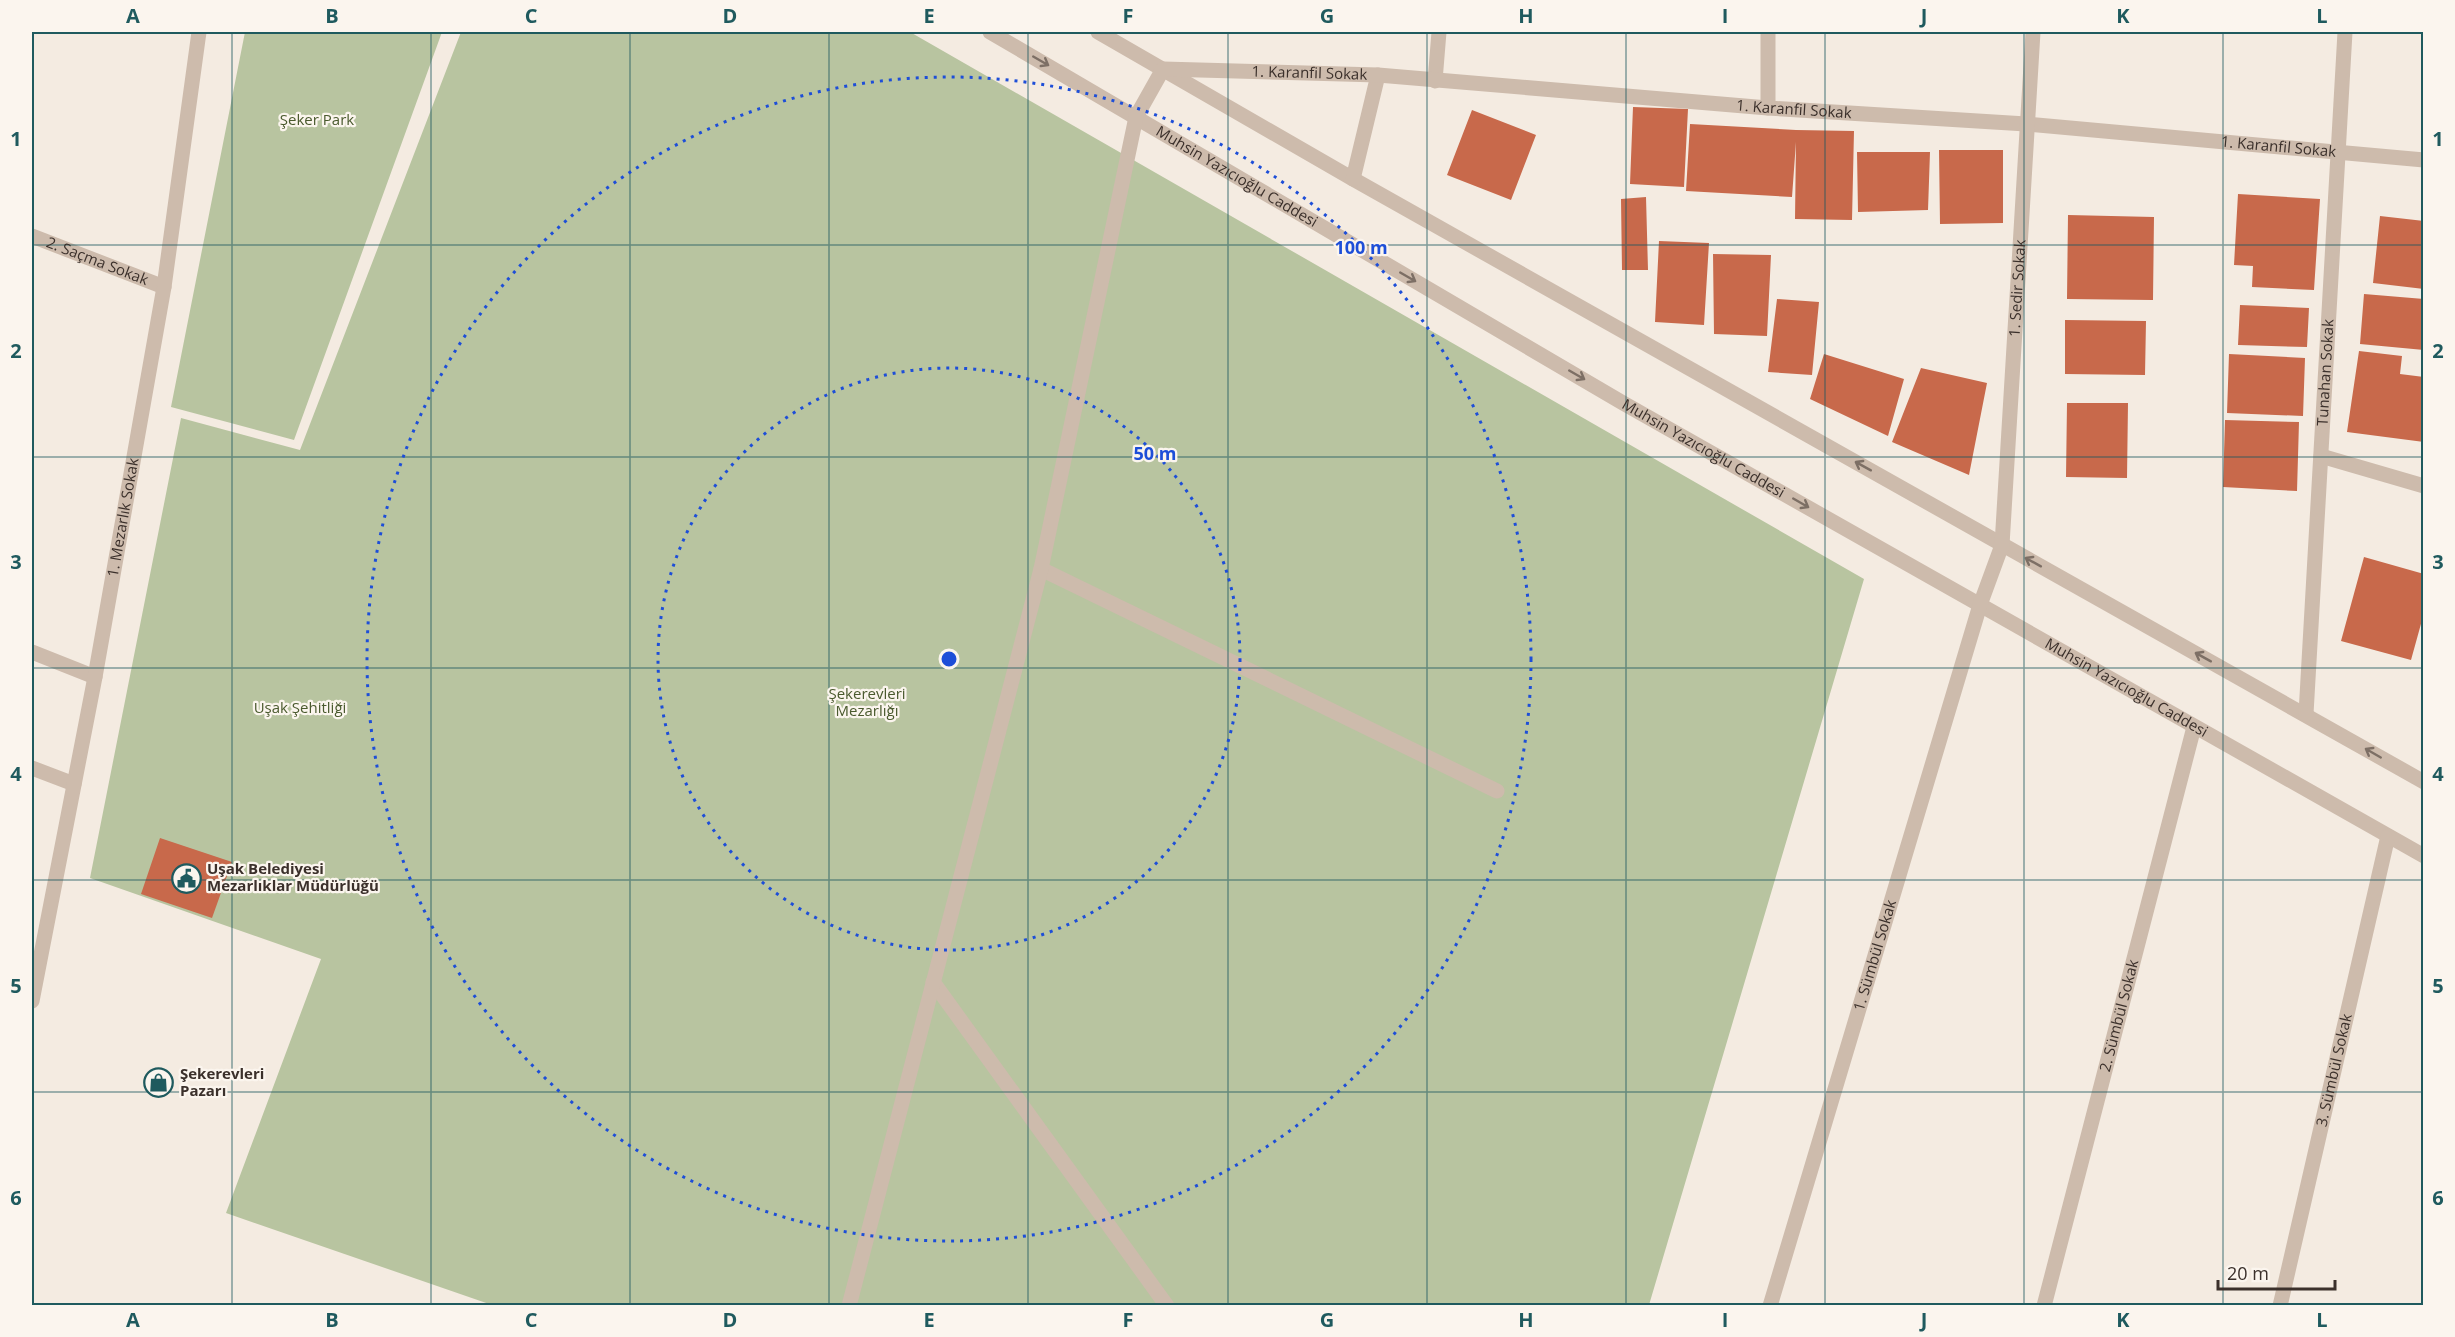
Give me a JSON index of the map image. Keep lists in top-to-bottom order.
{
  "streets": {
    "street": [
      "1. Karanfil Sokak",
      "Muhsin Yazıcıoğlu Caddesi",
      "2. Saçma Sokak",
      "1. Sedir Sokak",
      "Tunahan Sokak",
      "1. Mezarlık Sokak",
      "1. Sümbül Sokak",
      "2. Sümbül Sokak",
      "3. Sümbül Sokak"
    ]
  },
  "crossings": [
    ["1. Karanfil Sokak", "1. Sedir Sokak"],
    ["1. Karanfil Sokak", "Tunahan Sokak"],
    ["Muhsin Yazıcıoğlu Caddesi", "1. Sedir Sokak"],
    ["Muhsin Yazıcıoğlu Caddesi", "1. Sümbül Sokak"],
    ["Muhsin Yazıcıoğlu Caddesi", "2. Sümbül Sokak"],
    ["Muhsin Yazıcıoğlu Caddesi", "3. Sümbül Sokak"],
    ["2. Saçma Sokak", "1. Mezarlık Sokak"],
    ["1. Sedir Sokak", "1. Sümbül Sokak"]
  ],
  "parks": ["Şeker Park", "Şekerevleri Mezarlığı", "Uşak Şehitliği"],
  "places": {
    "public building": ["Uşak Belediyesi Mezarlıklar Müdürlüğü"],
    "shop": ["Şekerevleri Pazarı"]
  },
  "scale_bar": "20 m",
  "grid": {
    "columns": [
      "A",
      "B",
      "C",
      "D",
      "E",
      "F",
      "G",
      "H",
      "I",
      "J",
      "K",
      "L"
    ],
    "rows": [
      "1",
      "2",
      "3",
      "4",
      "5",
      "6"
    ]
  },
  "rings": ["100 m", "50 m"]
}
